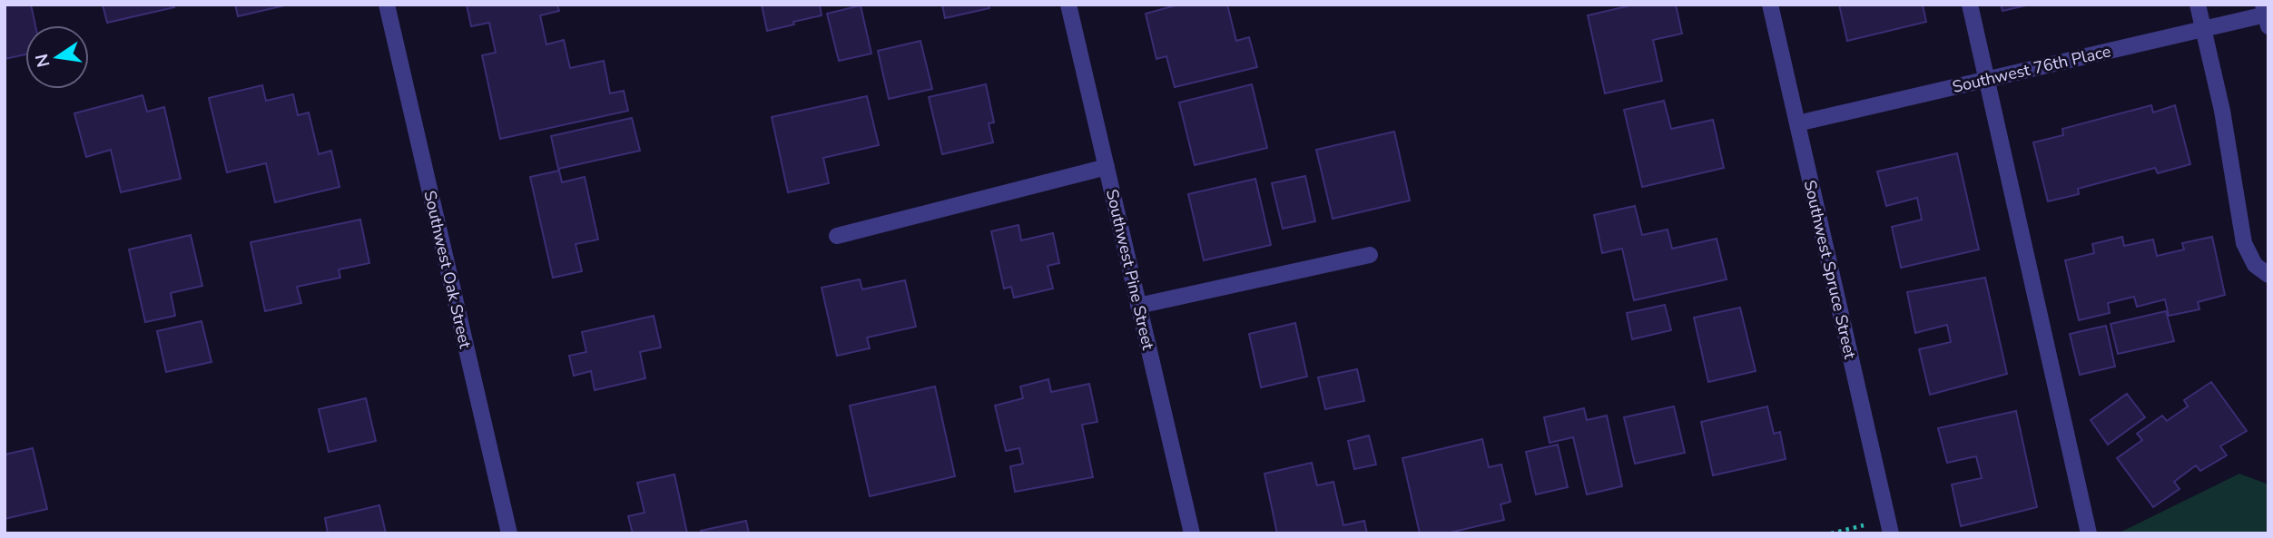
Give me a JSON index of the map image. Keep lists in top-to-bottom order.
{
  "streets": {
    "street": [
      "Southwest 76th Place",
      "Southwest Oak Street",
      "Southwest Pine Street",
      "Southwest Spruce Street"
    ]
  },
  "crossings": [
    ["Southwest 76th Place", "Southwest Spruce Street"]
  ],
  "north": "left"
}
